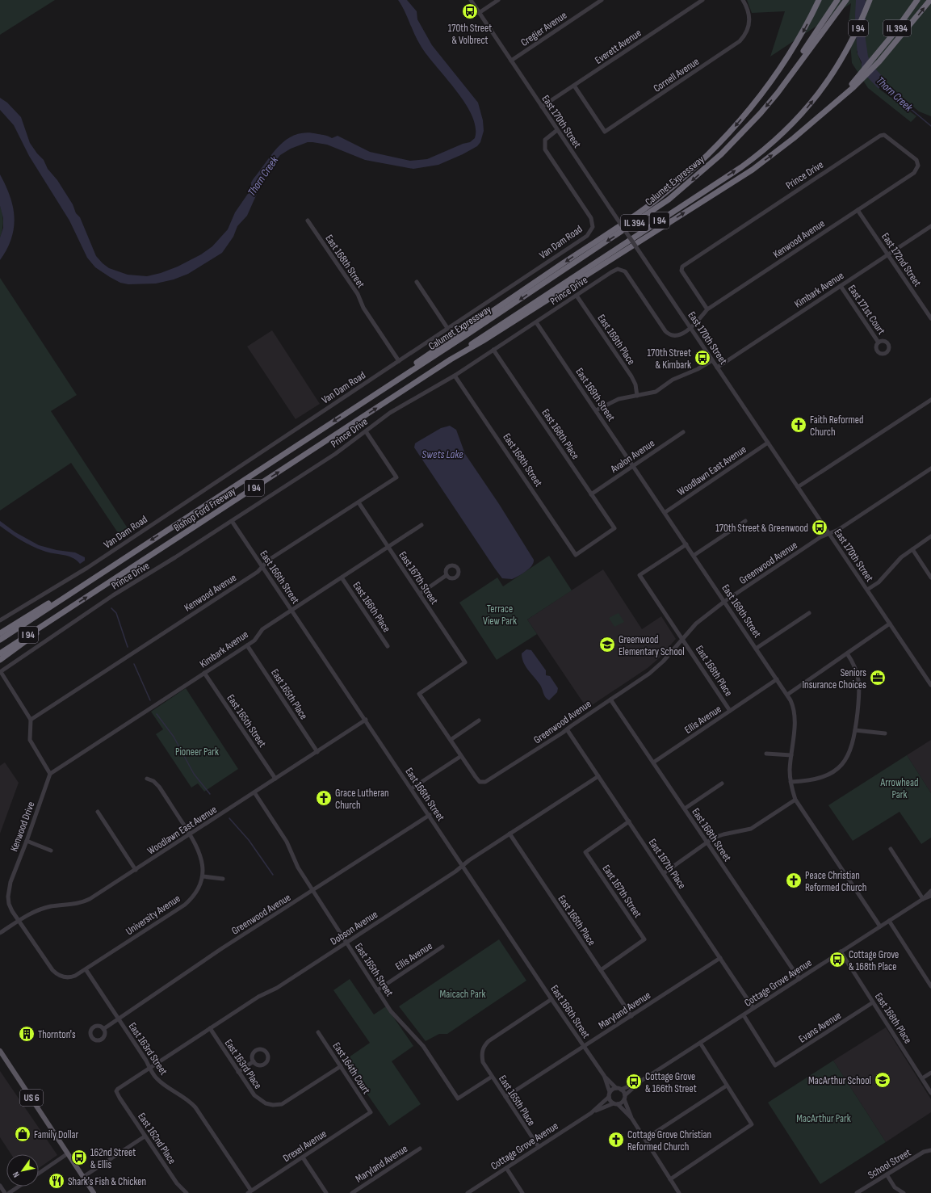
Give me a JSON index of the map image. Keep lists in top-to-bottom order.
{
  "streets": {
    "highway": [
      "I 94",
      "IL 394",
      "Calumet Expressway",
      "Bishop Ford Freeway"
    ],
    "main road": ["US 6"],
    "street": [
      "Cregier Avenue",
      "Everett Avenue",
      "Cornell Avenue",
      "East 170th Street",
      "Prince Drive",
      "Kenwood Avenue",
      "Van Dam Road",
      "East 172nd Street",
      "East 168th Street",
      "Kimbark Avenue",
      "East 171st Court",
      "East 169th Place",
      "East 169th Street",
      "East 168th Place",
      "Avalon Avenue",
      "Woodlawn East Avenue",
      "Greenwood Avenue",
      "East 166th Street",
      "East 167th Street",
      "East 166th Place",
      "East 165th Place",
      "Ellis Avenue",
      "East 165th Street",
      "Kenwood Drive",
      "East 167th Place",
      "University Avenue",
      "Dobson Avenue",
      "Cottage Grove Avenue",
      "Maryland Avenue",
      "Evans Avenue",
      "East 163rd Street",
      "East 163rd Place",
      "East 164th Court",
      "East 162nd Place",
      "Drexel Avenue",
      "School Street"
    ]
  },
  "crossings": [
    ["Cregier Avenue", "East 170th Street"],
    ["I 94", "IL 394"],
    ["I 94", "Calumet Expressway"],
    ["I 94", "Bishop Ford Freeway"],
    ["IL 394", "Bishop Ford Freeway"],
    ["Everett Avenue", "Cornell Avenue"],
    ["Everett Avenue", "East 170th Street"],
    ["East 170th Street", "Prince Drive"],
    ["East 170th Street", "Kenwood Avenue"],
    ["East 170th Street", "Van Dam Road"],
    ["East 170th Street", "Kimbark Avenue"],
    ["East 170th Street", "Woodlawn East Avenue"],
    ["East 170th Street", "Greenwood Avenue"],
    ["Prince Drive", "Kenwood Avenue"],
    ["Prince Drive", "East 168th Street"],
    ["Prince Drive", "East 169th Place"],
    ["Prince Drive", "East 169th Street"],
    ["Prince Drive", "East 168th Place"],
    ["Prince Drive", "East 166th Street"],
    ["Calumet Expressway", "Bishop Ford Freeway"],
    ["Kenwood Avenue", "East 172nd Street"],
    ["Kenwood Avenue", "East 166th Street"],
    ["Kenwood Avenue", "East 167th Street"],
    ["Van Dam Road", "East 168th Street"],
    ["East 172nd Street", "Kimbark Avenue"],
    ["East 168th Street", "East 168th Place"],
    ["East 168th Street", "Greenwood Avenue"],
    ["East 168th Street", "Ellis Avenue"],
    ["East 168th Street", "Cottage Grove Avenue"],
    ["Kimbark Avenue", "East 171st Court"],
    ["Kimbark Avenue", "East 166th Street"],
    ["Kimbark Avenue", "East 167th Street"],
    ["Kimbark Avenue", "East 166th Place"],
    ["Kimbark Avenue", "East 165th Place"],
    ["Kimbark Avenue", "East 165th Street"],
    ["Kimbark Avenue", "Kenwood Drive"],
    ["East 169th Street", "East 168th Place"],
    ["East 169th Street", "Avalon Avenue"],
    ["East 169th Street", "Woodlawn East Avenue"],
    ["East 169th Street", "Greenwood Avenue"],
    ["East 169th Street", "Ellis Avenue"],
    ["East 169th Street", "Cottage Grove Avenue"],
    ["East 168th Place", "Avalon Avenue"],
    ["East 168th Place", "Greenwood Avenue"],
    ["East 168th Place", "Ellis Avenue"],
    ["East 168th Place", "Cottage Grove Avenue"],
    ["East 168th Place", "Evans Avenue"],
    ["Woodlawn East Avenue", "East 166th Street"],
    ["Woodlawn East Avenue", "East 165th Place"],
    ["Woodlawn East Avenue", "East 165th Street"],
    ["Woodlawn East Avenue", "Kenwood Drive"],
    ["Woodlawn East Avenue", "University Avenue"],
    ["Greenwood Avenue", "East 166th Street"],
    ["Greenwood Avenue", "East 165th Street"],
    ["Greenwood Avenue", "East 167th Place"],
    ["Greenwood Avenue", "East 163rd Street"],
    ["East 166th Street", "East 165th Place"],
    ["East 166th Street", "Dobson Avenue"],
    ["East 166th Street", "Cottage Grove Avenue"],
    ["East 166th Street", "Maryland Avenue"],
    ["East 167th Street", "East 166th Place"],
    ["East 167th Street", "East 167th Place"],
    ["East 166th Place", "Dobson Avenue"],
    ["East 166th Place", "Maryland Avenue"],
    ["East 165th Place", "East 165th Street"],
    ["East 165th Place", "Cottage Grove Avenue"],
    ["East 165th Place", "Maryland Avenue"],
    ["Ellis Avenue", "East 165th Street"],
    ["East 165th Street", "Dobson Avenue"],
    ["Kenwood Drive", "University Avenue"],
    ["East 167th Place", "Dobson Avenue"],
    ["East 167th Place", "Cottage Grove Avenue"],
    ["East 167th Place", "Maryland Avenue"],
    ["University Avenue", "East 163rd Street"],
    ["Dobson Avenue", "East 163rd Street"],
    ["Dobson Avenue", "East 163rd Place"],
    ["Dobson Avenue", "East 162nd Place"],
    ["Cottage Grove Avenue", "Evans Avenue"],
    ["East 163rd Street", "Drexel Avenue"],
    ["East 163rd Place", "East 164th Court"],
    ["East 164th Court", "Drexel Avenue"]
  ],
  "water": ["Thorn Creek", "Swets Lake"],
  "parks": [
    "Terrace View Park",
    "Pioneer Park",
    "Arrowhead Park",
    "Maicach Park",
    "MacArthur Park"
  ],
  "places": {
    "bus stop": [
      "170th Street & Volbrect",
      "170th Street & Kimbark",
      "170th Street & Greenwood",
      "Cottage Grove & 168th Place",
      "Cottage Grove & 166th Street",
      "162nd Street & Ellis"
    ],
    "church": [
      "Faith Reformed Church",
      "Grace Lutheran Church",
      "Peace Christian Reformed Church",
      "Cottage Grove Christian Reformed Church"
    ],
    "school or university": ["Greenwood Elementary School", "MacArthur School"],
    "office": ["Seniors Insurance Choices"],
    "building": ["Thornton's"],
    "shop": ["Family Dollar"],
    "restaurant": ["Shark's Fish & Chicken"]
  },
  "north": "bottom left"
}
